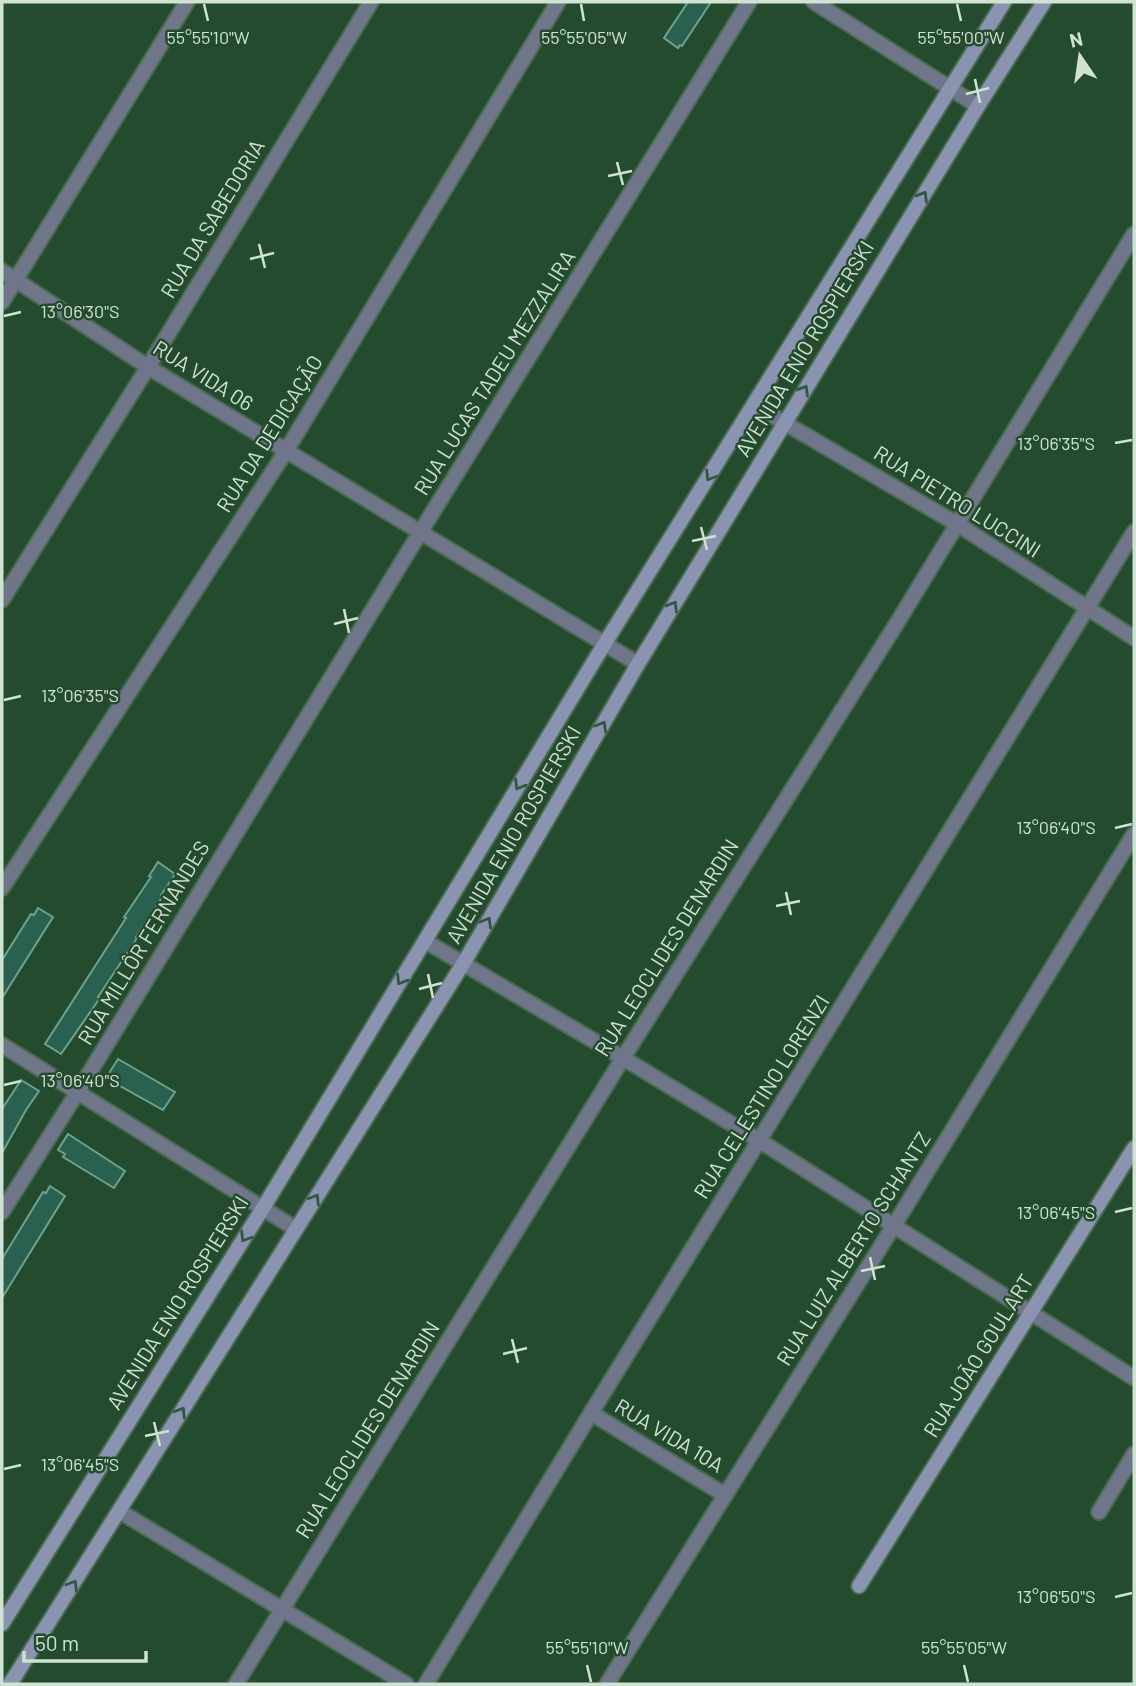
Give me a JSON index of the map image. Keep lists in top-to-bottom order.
{
  "streets": {
    "street": [
      "RUA DA SABEDORIA",
      "AVENIDA ENIO ROSPIERSKI",
      "RUA LUCAS TADEU MEZZALIRA",
      "RUA VIDA 06",
      "RUA DA DEDICAÇÃO",
      "RUA PIETRO LUCCINI",
      "RUA MILLÔR FERNANDES",
      "RUA LEOCLIDES DENARDIN",
      "RUA CELESTINO LORENZI",
      "RUA LUIZ ALBERTO SCHANTZ",
      "RUA JOÃO GOULART",
      "RUA VIDA 10A"
    ]
  },
  "crossings": [
    ["RUA DA SABEDORIA", "RUA VIDA 06"],
    ["AVENIDA ENIO ROSPIERSKI", "RUA VIDA 06"],
    ["AVENIDA ENIO ROSPIERSKI", "RUA PIETRO LUCCINI"],
    ["RUA LUCAS TADEU MEZZALIRA", "RUA VIDA 06"],
    ["RUA LUCAS TADEU MEZZALIRA", "RUA MILLÔR FERNANDES"],
    ["RUA VIDA 06", "RUA DA DEDICAÇÃO"],
    ["RUA PIETRO LUCCINI", "RUA LEOCLIDES DENARDIN"],
    ["RUA PIETRO LUCCINI", "RUA CELESTINO LORENZI"],
    ["RUA CELESTINO LORENZI", "RUA VIDA 10A"],
    ["RUA LUIZ ALBERTO SCHANTZ", "RUA VIDA 10A"]
  ],
  "scale_bar": "50 m",
  "north": "top",
  "coordinates": [
    "55°55'10\"W",
    "55°55'05\"W",
    "55°55'00\"W",
    "13°06'30\"S",
    "13°06'35\"S",
    "13°06'40\"S",
    "13°06'45\"S",
    "13°06'50\"S"
  ]
}
